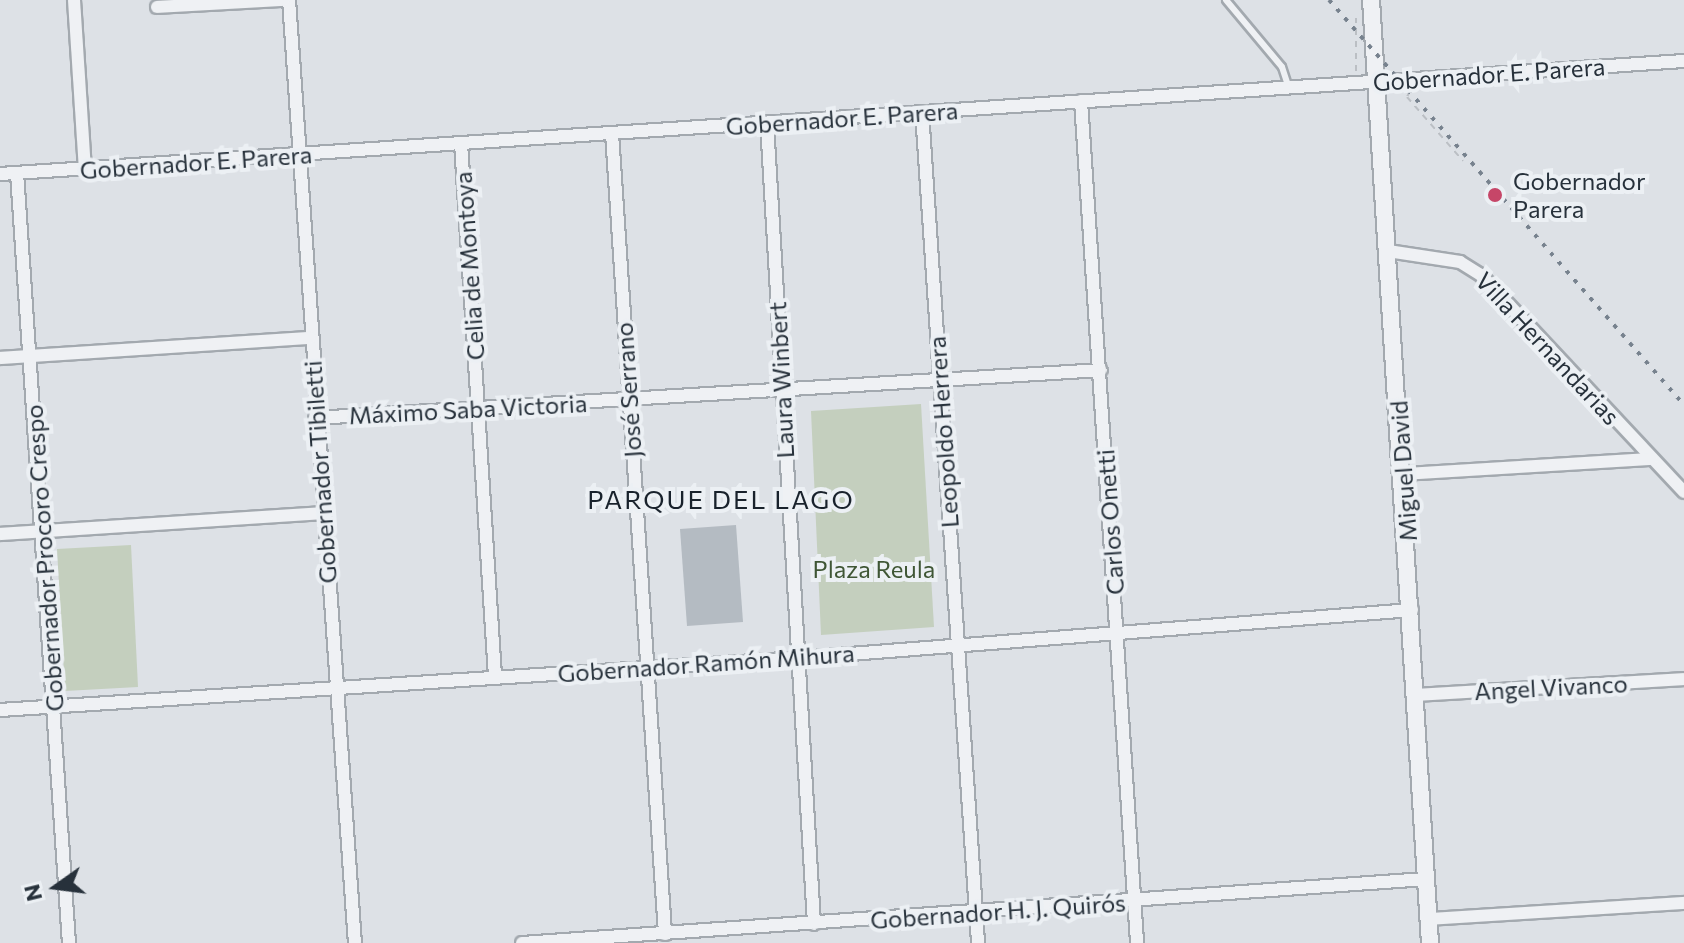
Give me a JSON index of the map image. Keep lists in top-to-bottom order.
{
  "streets": {
    "street": [
      "Gobernador E. Parera",
      "Celia de Montoya",
      "Villa Hernandarias",
      "Laura Winbert",
      "José Serrano",
      "Máximo Saba Victoria",
      "Leopoldo Herrera",
      "Miguel David",
      "Gobernador Tibiletti",
      "Carlos Onetti",
      "Gobernador Procoro Crespo",
      "Gobernador Ramón Mihura",
      "Angel Vivanco",
      "Gobernador H. J. Quirós"
    ]
  },
  "crossings": [
    ["Gobernador E. Parera", "Celia de Montoya"],
    ["Gobernador E. Parera", "Laura Winbert"],
    ["Gobernador E. Parera", "José Serrano"],
    ["Gobernador E. Parera", "Leopoldo Herrera"],
    ["Gobernador E. Parera", "Miguel David"],
    ["Gobernador E. Parera", "Gobernador Tibiletti"],
    ["Gobernador E. Parera", "Carlos Onetti"],
    ["Gobernador E. Parera", "Gobernador Procoro Crespo"],
    ["Celia de Montoya", "Máximo Saba Victoria"],
    ["Celia de Montoya", "Gobernador Ramón Mihura"],
    ["Villa Hernandarias", "Miguel David"],
    ["Laura Winbert", "Máximo Saba Victoria"],
    ["Laura Winbert", "Gobernador Ramón Mihura"],
    ["Laura Winbert", "Gobernador H. J. Quirós"],
    ["José Serrano", "Máximo Saba Victoria"],
    ["José Serrano", "Gobernador Ramón Mihura"],
    ["José Serrano", "Gobernador H. J. Quirós"],
    ["Máximo Saba Victoria", "Leopoldo Herrera"],
    ["Máximo Saba Victoria", "Gobernador Tibiletti"],
    ["Máximo Saba Victoria", "Carlos Onetti"],
    ["Leopoldo Herrera", "Gobernador Ramón Mihura"],
    ["Leopoldo Herrera", "Gobernador H. J. Quirós"],
    ["Miguel David", "Gobernador Ramón Mihura"],
    ["Miguel David", "Angel Vivanco"],
    ["Miguel David", "Gobernador H. J. Quirós"],
    ["Gobernador Tibiletti", "Gobernador Ramón Mihura"],
    ["Carlos Onetti", "Gobernador Ramón Mihura"],
    ["Carlos Onetti", "Gobernador H. J. Quirós"],
    ["Gobernador Procoro Crespo", "Gobernador Ramón Mihura"]
  ],
  "districts": ["PARQUE DEL LAGO"],
  "parks": ["Plaza Reula"],
  "places": ["Gobernador Parera"],
  "north": "left"
}
